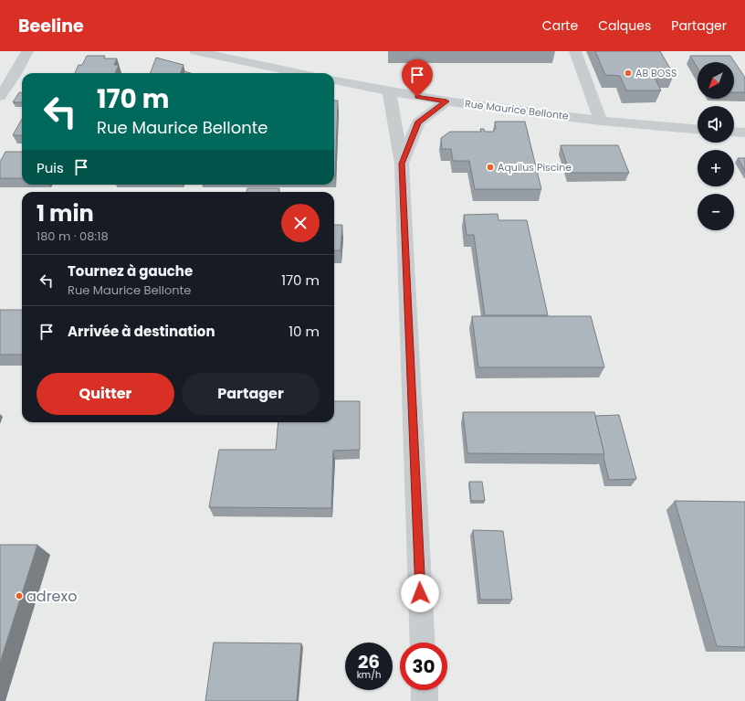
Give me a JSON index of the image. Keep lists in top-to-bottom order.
{
  "streets": {
    "street": ["Rue Maurice Bellonte"]
  },
  "places": ["AB BOSS", "Aquilus Piscine", "adrexo"],
  "north": "bottom left",
  "page": {
    "header": "Beeline",
    "nav": ["Carte", "Calques", "Partager"],
    "map_buttons": ["+", "−"],
    "turn": ["170 m", "Rue Maurice Bellonte"],
    "then": "Puis",
    "heading": ["1 min", "180 m · 08:18"],
    "list": [
      {
        "name": "Tournez à gauche",
        "note": "Rue Maurice Bellonte",
        "value": "170 m"
      },
      {
        "name": "Arrivée à destination",
        "value": "10 m"
      }
    ],
    "buttons": ["Quitter", "Partager"],
    "speed": "26 km/h",
    "limit": "30"
  }
}
